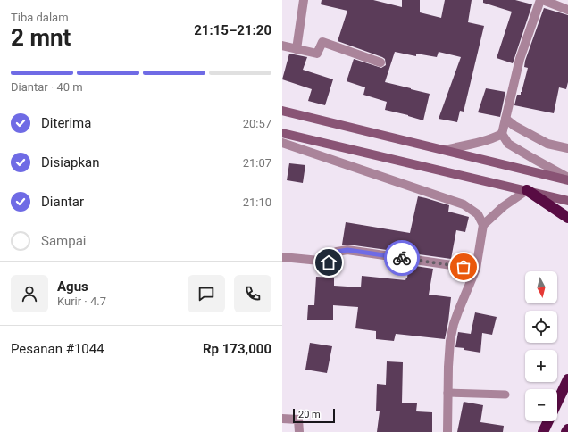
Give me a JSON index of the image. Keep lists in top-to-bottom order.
{
  "scale_bar": "20 m",
  "north": "bottom",
  "page": {
    "heading": ["2 mnt", "Tiba dalam", "21:15–21:20"],
    "panel": [
      "Agus",
      "Kurir · 4.7",
      "Pesanan #1044",
      "Rp 173,000"
    ],
    "bar": "Diantar · 40 m",
    "list": [
      ["Diterima", "20:57"],
      ["Disiapkan", "21:07"],
      ["Diantar", "21:10"],
      "Sampai"
    ],
    "map_buttons": ["+", "−"],
    "scale": "20 m"
  }
}
